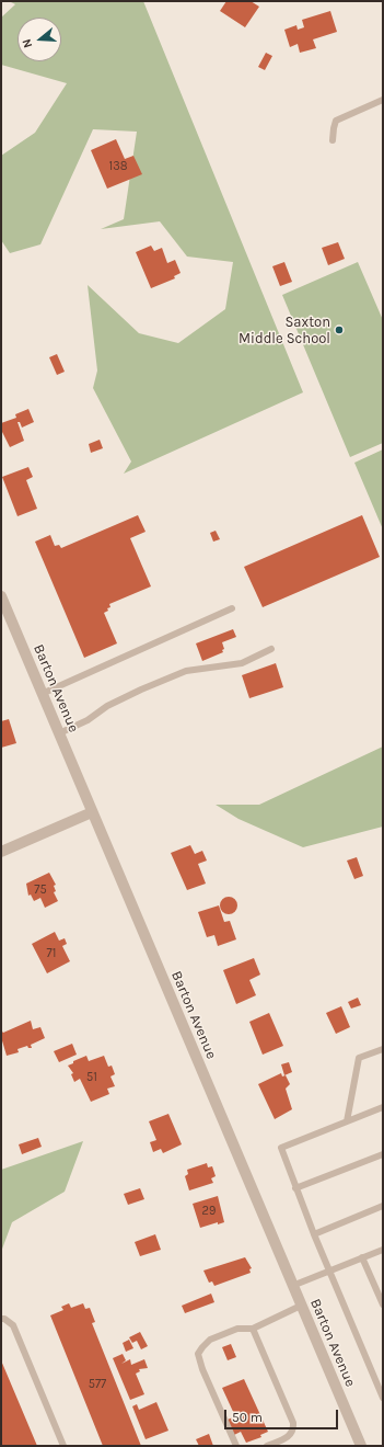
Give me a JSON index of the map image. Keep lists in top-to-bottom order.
{
  "streets": {
    "street": ["Barton Avenue"]
  },
  "places": ["Saxton Middle School"],
  "house_numbers": [
    "138",
    "75",
    "71",
    "51",
    "29",
    "577"
  ],
  "scale_bar": "50 m",
  "north": "left"
}
